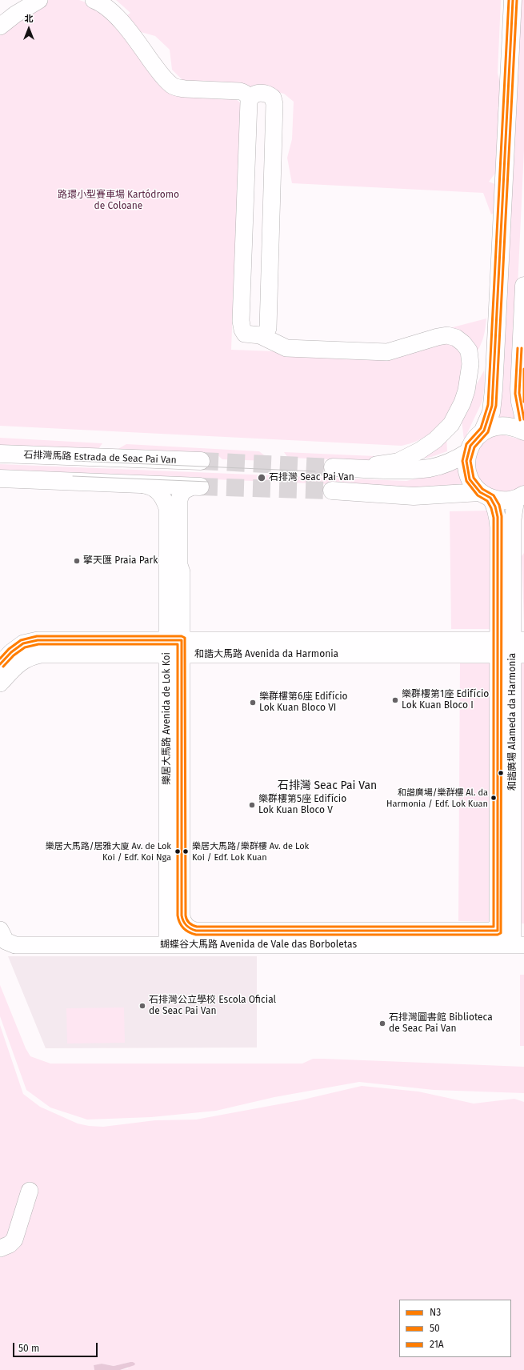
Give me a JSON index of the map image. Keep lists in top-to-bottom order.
{
  "streets": {
    "main road": ["石排灣馬路 Estrada de Seac Pai Van"],
    "street": [
      "和諧大馬路 Avenida da Harmonia",
      "樂居大馬路 Avenida de Lok Koi",
      "和諧廣場 Alameda da Harmonia",
      "蝴蝶谷大馬路 Avenida de Vale das Borboletas"
    ]
  },
  "crossings": [
    ["和諧大馬路 Avenida da Harmonia", "樂居大馬路 Avenida de Lok Koi"],
    ["和諧大馬路 Avenida da Harmonia", "和諧廣場 Alameda da Harmonia"],
    ["樂居大馬路 Avenida de Lok Koi", "蝴蝶谷大馬路 Avenida de Vale das Borboletas"],
    ["和諧廣場 Alameda da Harmonia", "蝴蝶谷大馬路 Avenida de Vale das Borboletas"]
  ],
  "districts": ["石排灣 Seac Pai Van"],
  "parks": ["路環小型賽車場 Kartódromo de Coloane"],
  "places": [
    "石排灣 Seac Pai Van",
    "擎天匯 Praia Park",
    "樂群樓第1座 Edifício Lok Kuan Bloco I",
    "樂群樓第6座 Edifício Lok Kuan Bloco VI",
    "和諧廣場/樂群樓 Al. da Harmonia / Edf. Lok Kuan",
    "樂群樓第5座 Edifício Lok Kuan Bloco V",
    "樂居大馬路/居雅大廈 Av. de Lok Koi / Edf. Koi Nga",
    "樂居大馬路/樂群樓 Av. de Lok Koi / Edf. Lok Kuan",
    "石排灣公立學校 Escola Oficial de Seac Pai Van",
    "石排灣圖書館 Biblioteca de Seac Pai Van"
  ],
  "lines": ["transit line N3", "transit line 50", "transit line 21A"],
  "legend": ["N3", "50", "21A"],
  "scale_bar": "50 m",
  "north": "top"
}
